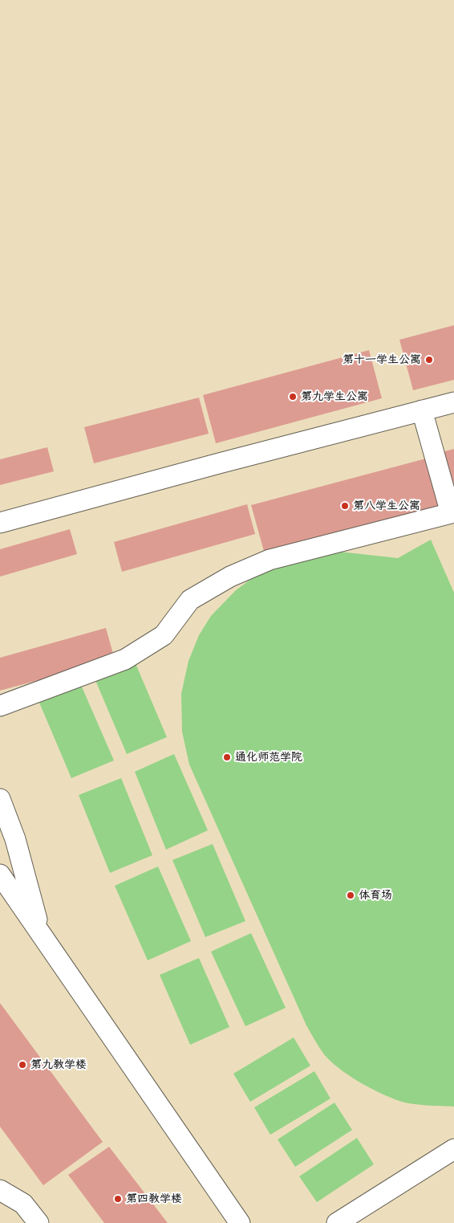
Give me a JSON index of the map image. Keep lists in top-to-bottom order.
{
  "places": [
    "第十一学生公寓",
    "第九学生公寓",
    "第八学生公寓",
    "通化师范学院",
    "体育场",
    "第九教学楼",
    "第四教学楼"
  ]
}
